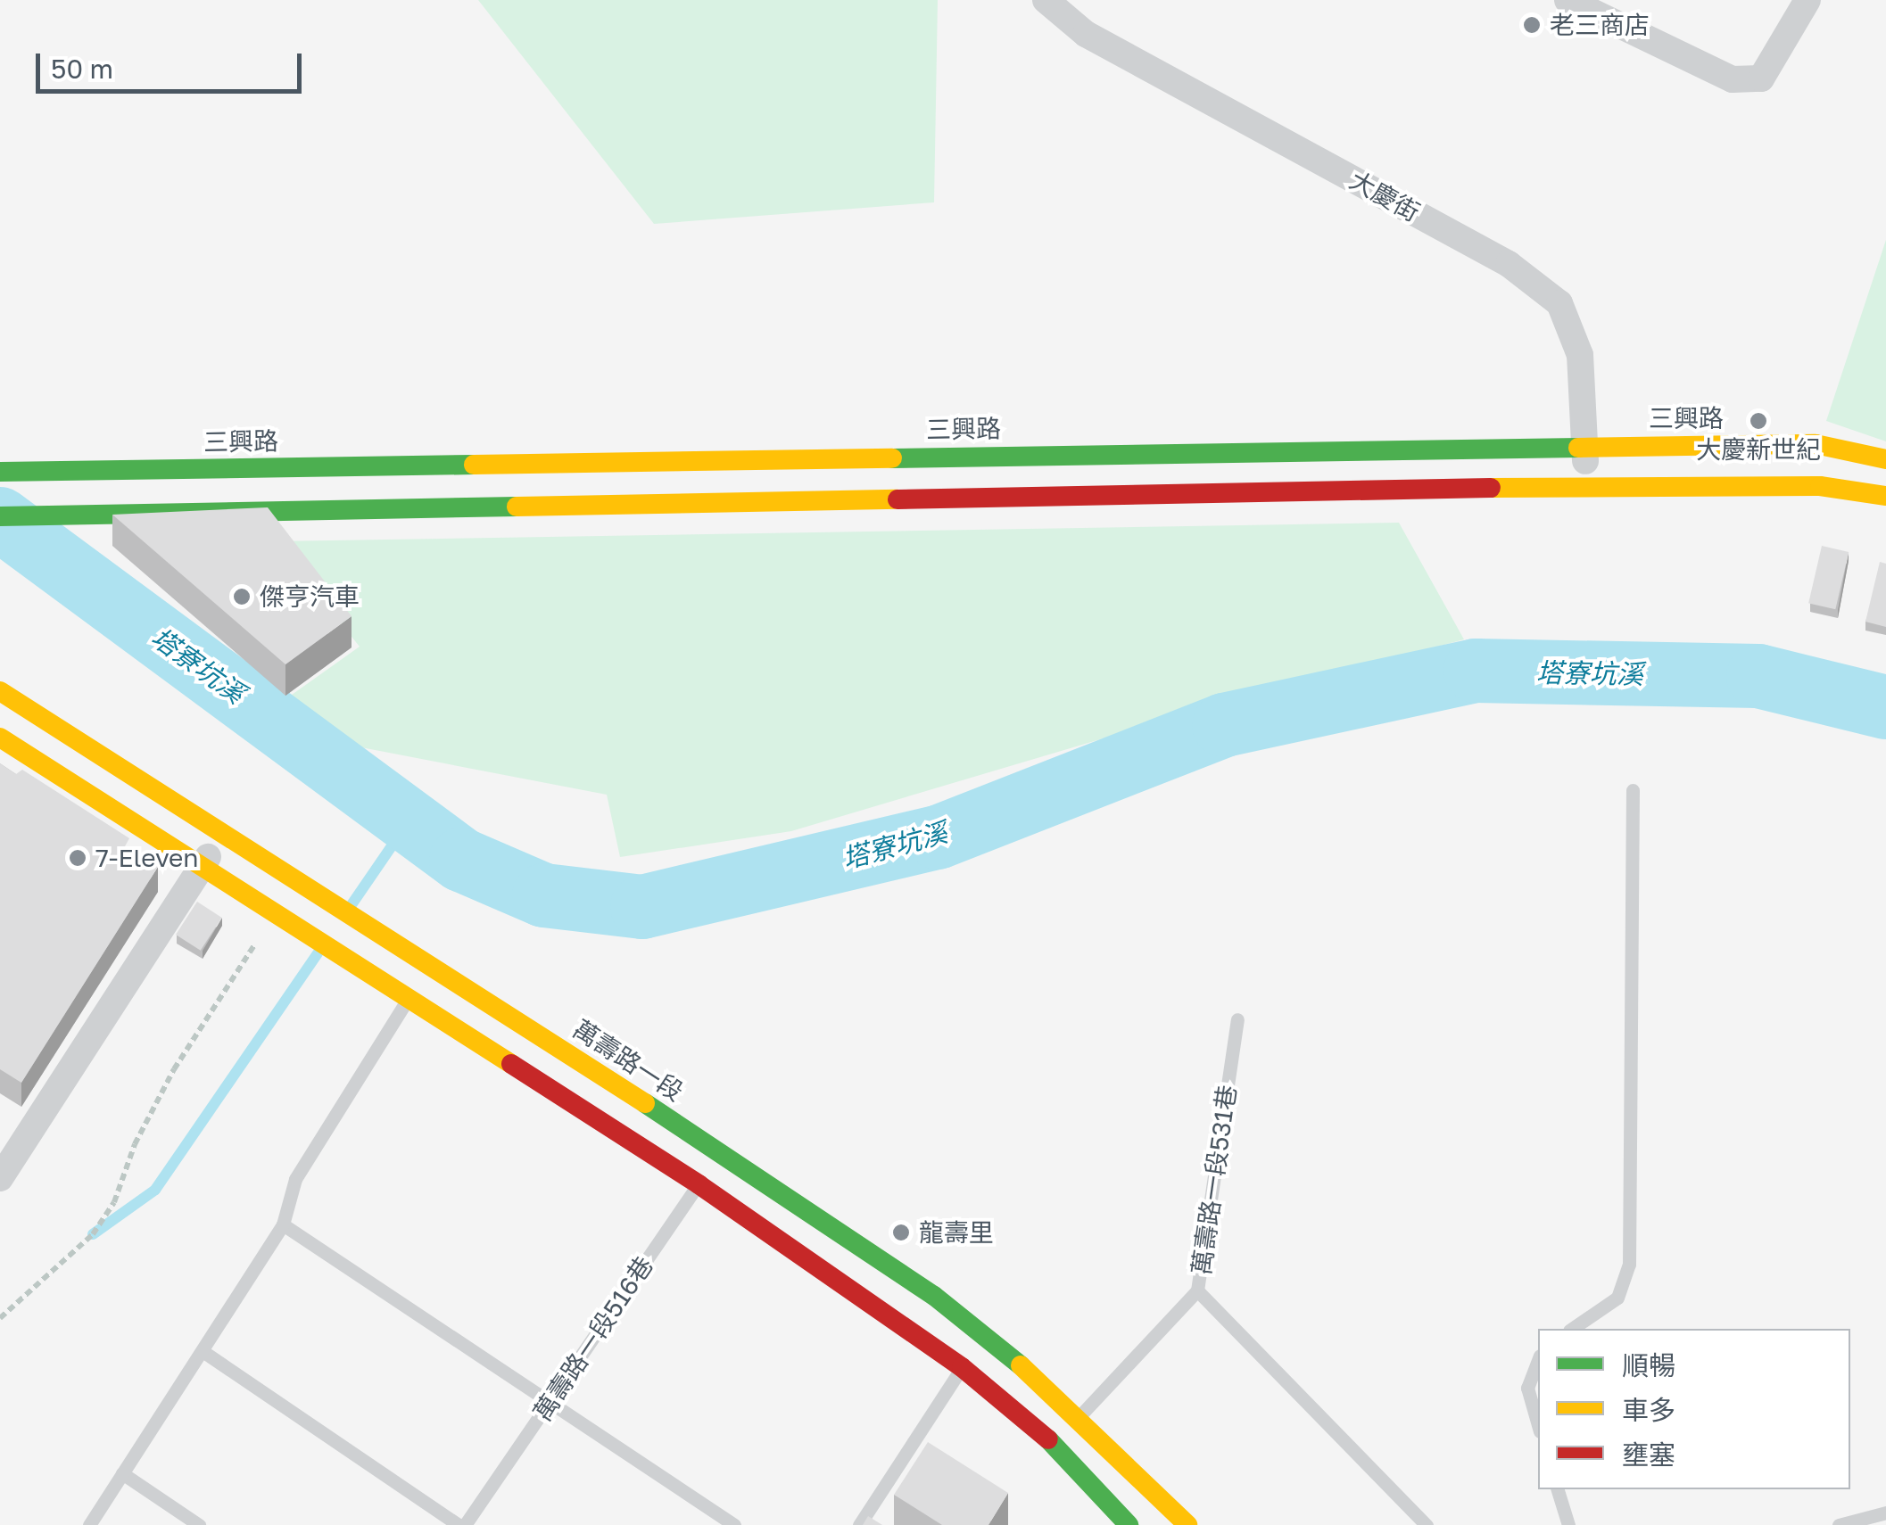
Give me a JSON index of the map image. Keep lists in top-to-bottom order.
{
  "streets": {
    "main road": ["三興路", "萬壽路一段"],
    "street": ["大慶街"],
    "lane": ["萬壽路一段531巷", "萬壽路一段516巷"]
  },
  "crossings": [
    ["大慶街", "三興路"],
    ["萬壽路一段", "萬壽路一段531巷"],
    ["萬壽路一段", "萬壽路一段516巷"]
  ],
  "water": ["塔寮坑溪"],
  "places": [
    "老三商店",
    "大慶新世紀",
    "傑亨汽車",
    "7-Eleven",
    "龍壽里"
  ],
  "legend": ["順暢", "車多", "壅塞"],
  "scale_bar": "50 m"
}
